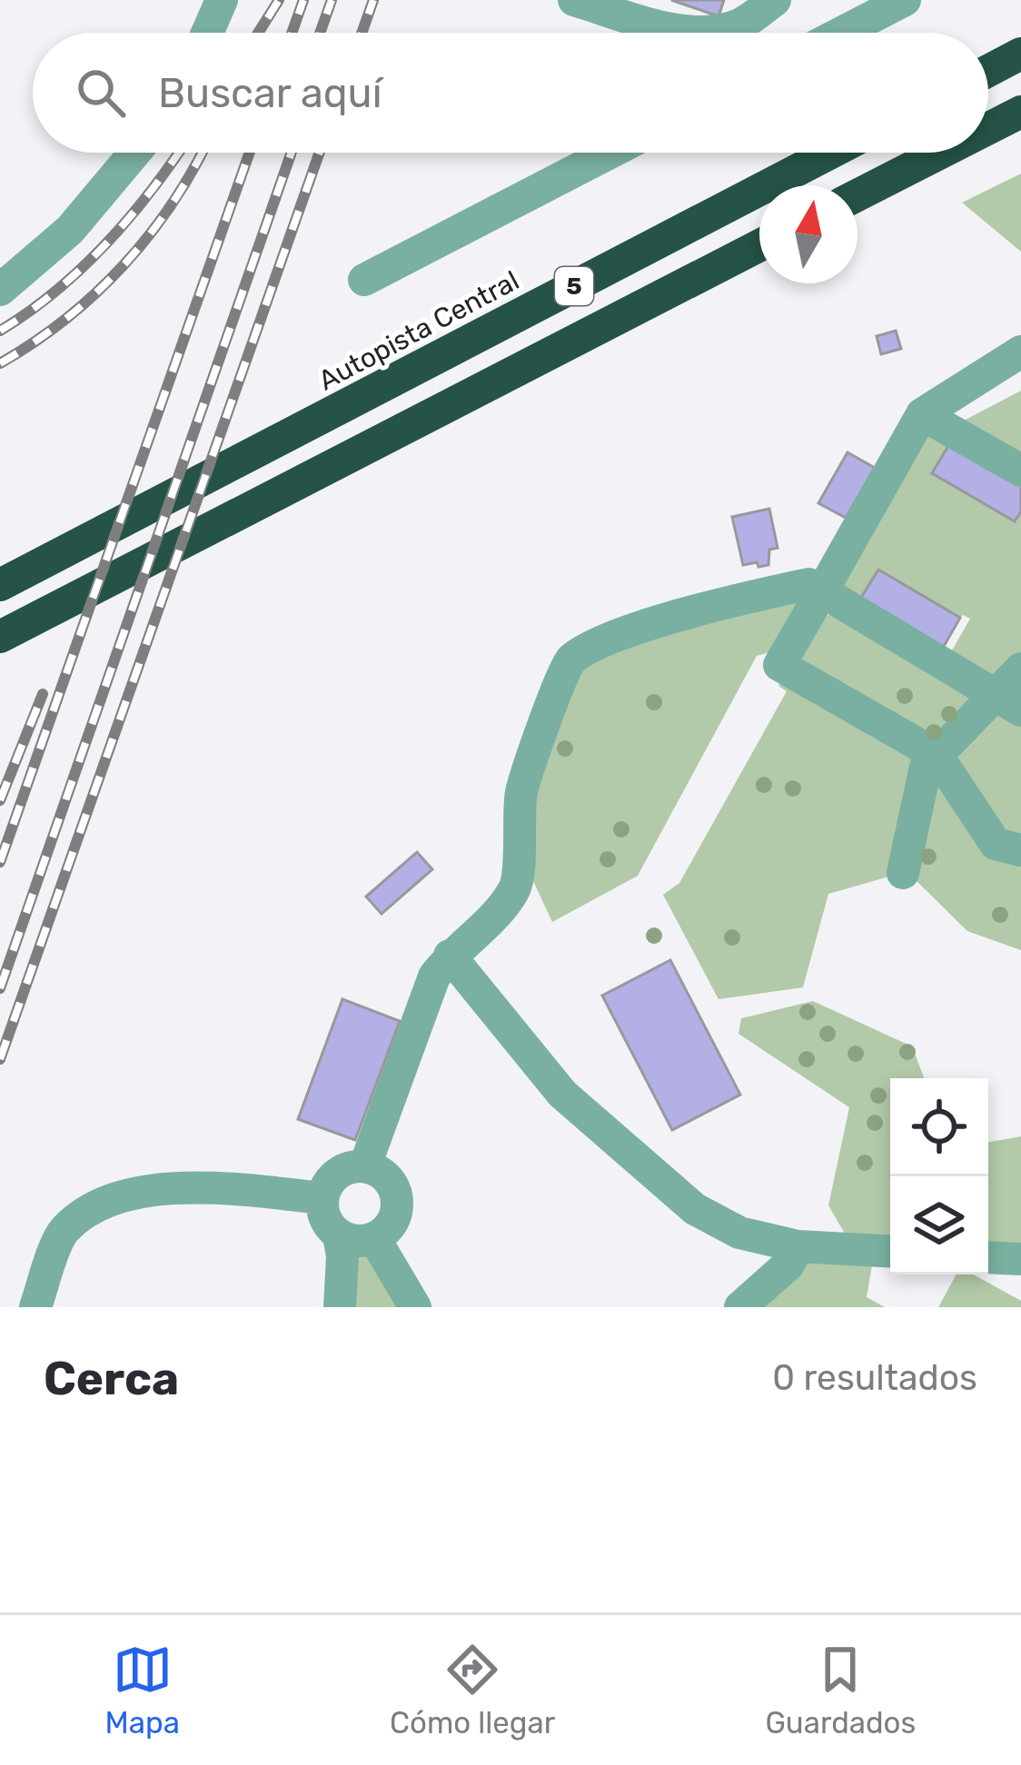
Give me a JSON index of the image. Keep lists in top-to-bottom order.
{
  "streets": {
    "highway": ["5", "Autopista Central"]
  },
  "north": "top",
  "page": {
    "search": "Buscar aquí",
    "heading": ["Cerca", "0 resultados"],
    "nav": ["Mapa", "Cómo llegar", "Guardados"]
  }
}
